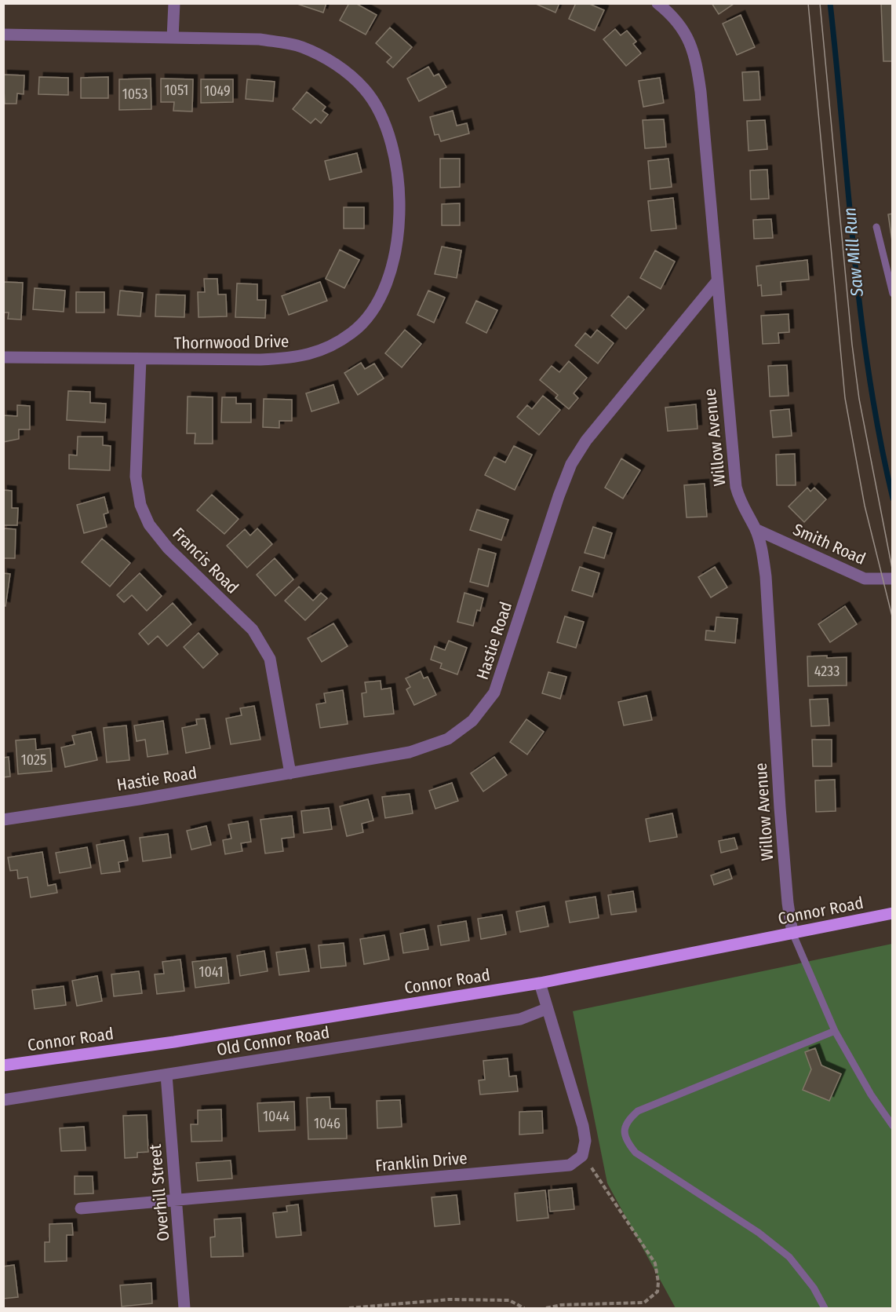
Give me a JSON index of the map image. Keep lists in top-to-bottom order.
{
  "streets": {
    "main road": ["Connor Road"],
    "street": [
      "Thornwood Drive",
      "Willow Avenue",
      "Smith Road",
      "Francis Road",
      "Hastie Road",
      "Old Connor Road",
      "Franklin Drive",
      "Overhill Street"
    ]
  },
  "crossings": [
    ["Thornwood Drive", "Francis Road"],
    ["Willow Avenue", "Smith Road"],
    ["Willow Avenue", "Hastie Road"],
    ["Willow Avenue", "Connor Road"],
    ["Francis Road", "Hastie Road"],
    ["Old Connor Road", "Overhill Street"],
    ["Franklin Drive", "Overhill Street"]
  ],
  "water": ["Saw Mill Run"],
  "house_numbers": [
    "1051",
    "1049",
    "1053",
    "4233",
    "1025",
    "1041",
    "1044",
    "1046"
  ]
}
